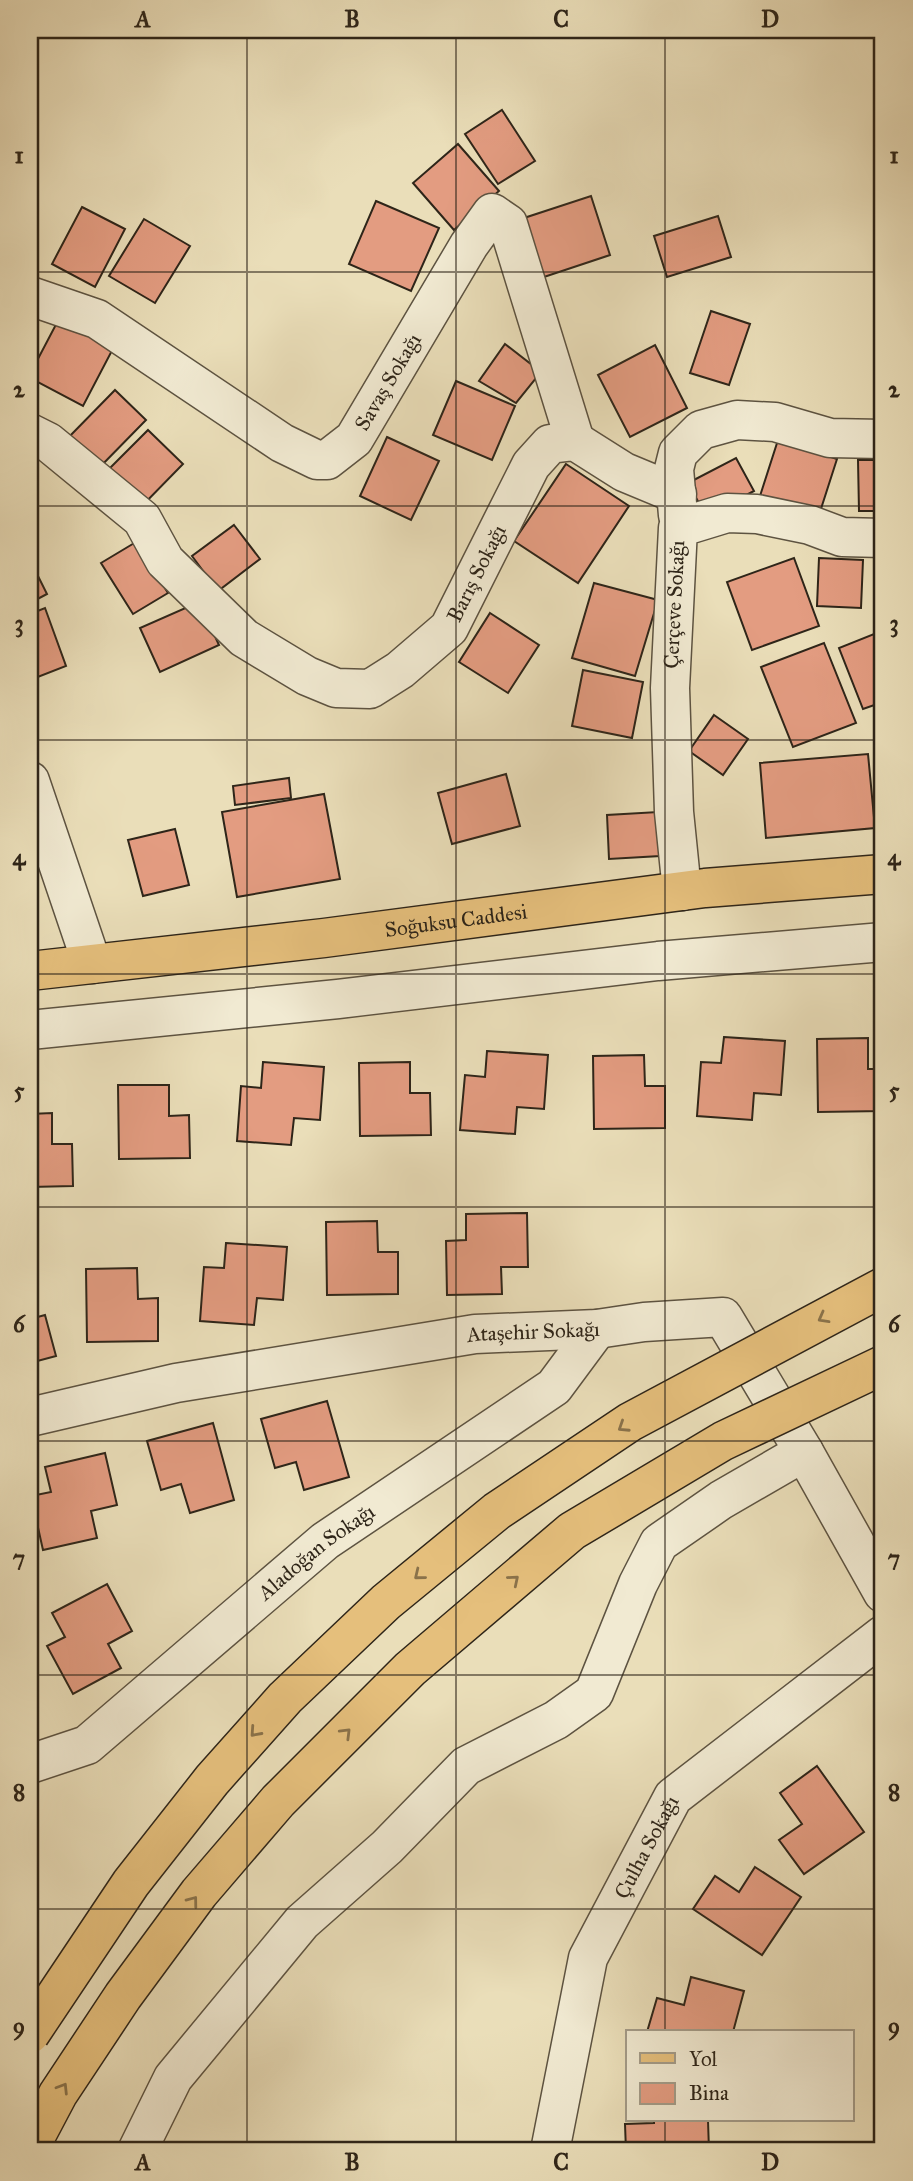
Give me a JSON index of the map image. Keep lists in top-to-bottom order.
{
  "streets": {
    "main road": ["Soğuksu Caddesi"],
    "street": [
      "Savaş Sokağı",
      "Barış Sokağı",
      "Çerçeve Sokağı",
      "Ataşehir Sokağı",
      "Aladoğan Sokağı",
      "Çulha Sokağı"
    ]
  },
  "crossings": [
    ["Savaş Sokağı", "Barış Sokağı"],
    ["Çerçeve Sokağı", "Soğuksu Caddesi"],
    ["Ataşehir Sokağı", "Aladoğan Sokağı"]
  ],
  "legend": ["Yol", "Bina"],
  "grid": {
    "columns": [
      "A",
      "B",
      "C",
      "D"
    ],
    "rows": [
      "1",
      "2",
      "3",
      "4",
      "5",
      "6",
      "7",
      "8",
      "9"
    ]
  }
}
